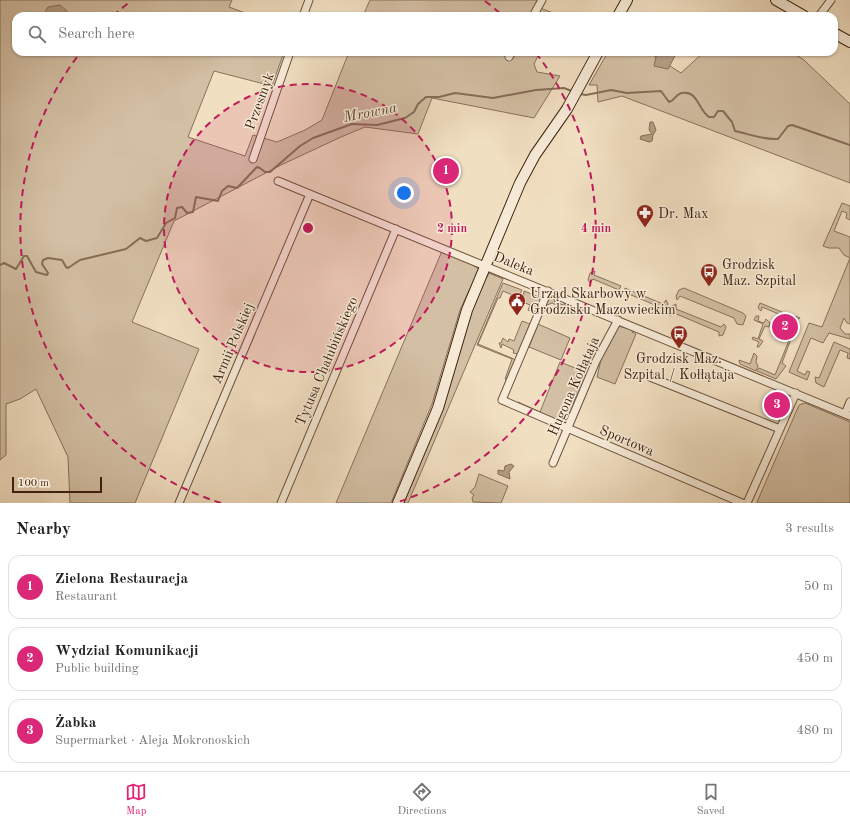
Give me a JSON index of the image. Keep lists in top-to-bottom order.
{
  "streets": {
    "street": [
      "Przesmyk",
      "Daleka",
      "Armii Polskiej",
      "Tytusa Chałubińskiego",
      "Hugona Kołłątaja",
      "Sportowa"
    ]
  },
  "crossings": [
    ["Daleka", "Armii Polskiej"],
    ["Daleka", "Tytusa Chałubińskiego"],
    ["Daleka", "Hugona Kołłątaja"],
    ["Daleka", "Sportowa"],
    ["Hugona Kołłątaja", "Sportowa"]
  ],
  "water": ["Mrowna"],
  "places": {
    "pharmacy": ["Dr. Max"],
    "bus stop": ["Grodzisk Maz. Szpital", "Grodzisk Maz. Szpital / Kołłątaja"],
    "public building": ["Urząd Skarbowy w Grodzisku Mazowieckim"]
  },
  "scale_bar": "100 m",
  "page": {
    "search": "Search here",
    "pins": ["1", "2", "3"],
    "scale": "100 m",
    "heading": ["Nearby", "3 results"],
    "list": [
      {
        "mark": "1",
        "name": "Zielona Restauracja",
        "note": "Restaurant",
        "value": "50 m"
      },
      {
        "mark": "2",
        "name": "Wydział Komunikacji",
        "note": "Public building",
        "value": "450 m"
      },
      {
        "mark": "3",
        "name": "Żabka",
        "note": "Supermarket · Aleja Mokronoskich",
        "value": "480 m"
      }
    ],
    "nav": ["Map", "Directions", "Saved"]
  },
  "rings": ["2 min", "4 min"]
}
